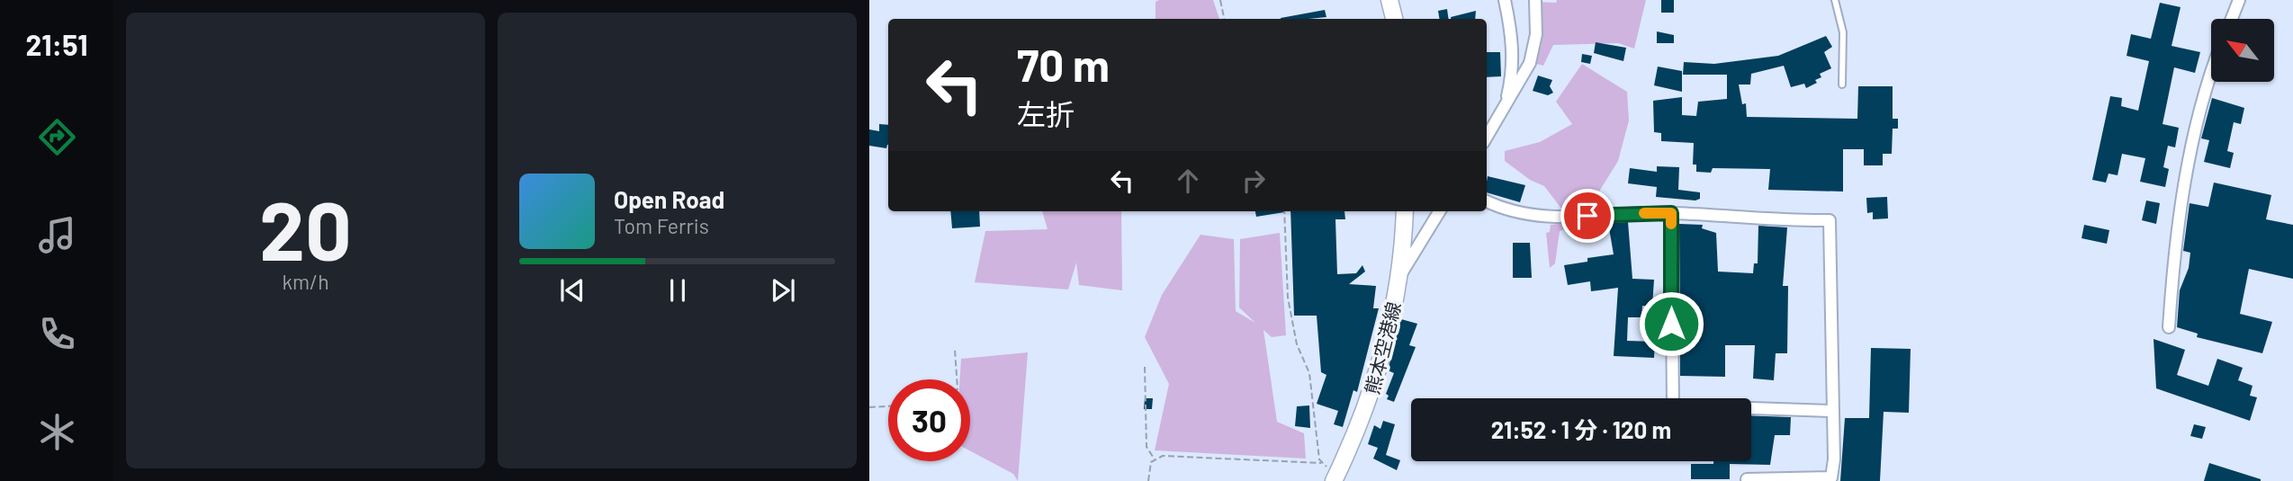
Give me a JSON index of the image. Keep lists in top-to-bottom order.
{
  "streets": {
    "main road": ["熊本空港線"]
  },
  "north": "top left",
  "page": {
    "tabs": "21:51",
    "tile": ["20", "km/h"],
    "turn": ["70 m", "左折"],
    "song": ["Open Road", "Tom Ferris"],
    "limit": "30",
    "trip": "21:52 · 1 分 · 120 m"
  }
}
